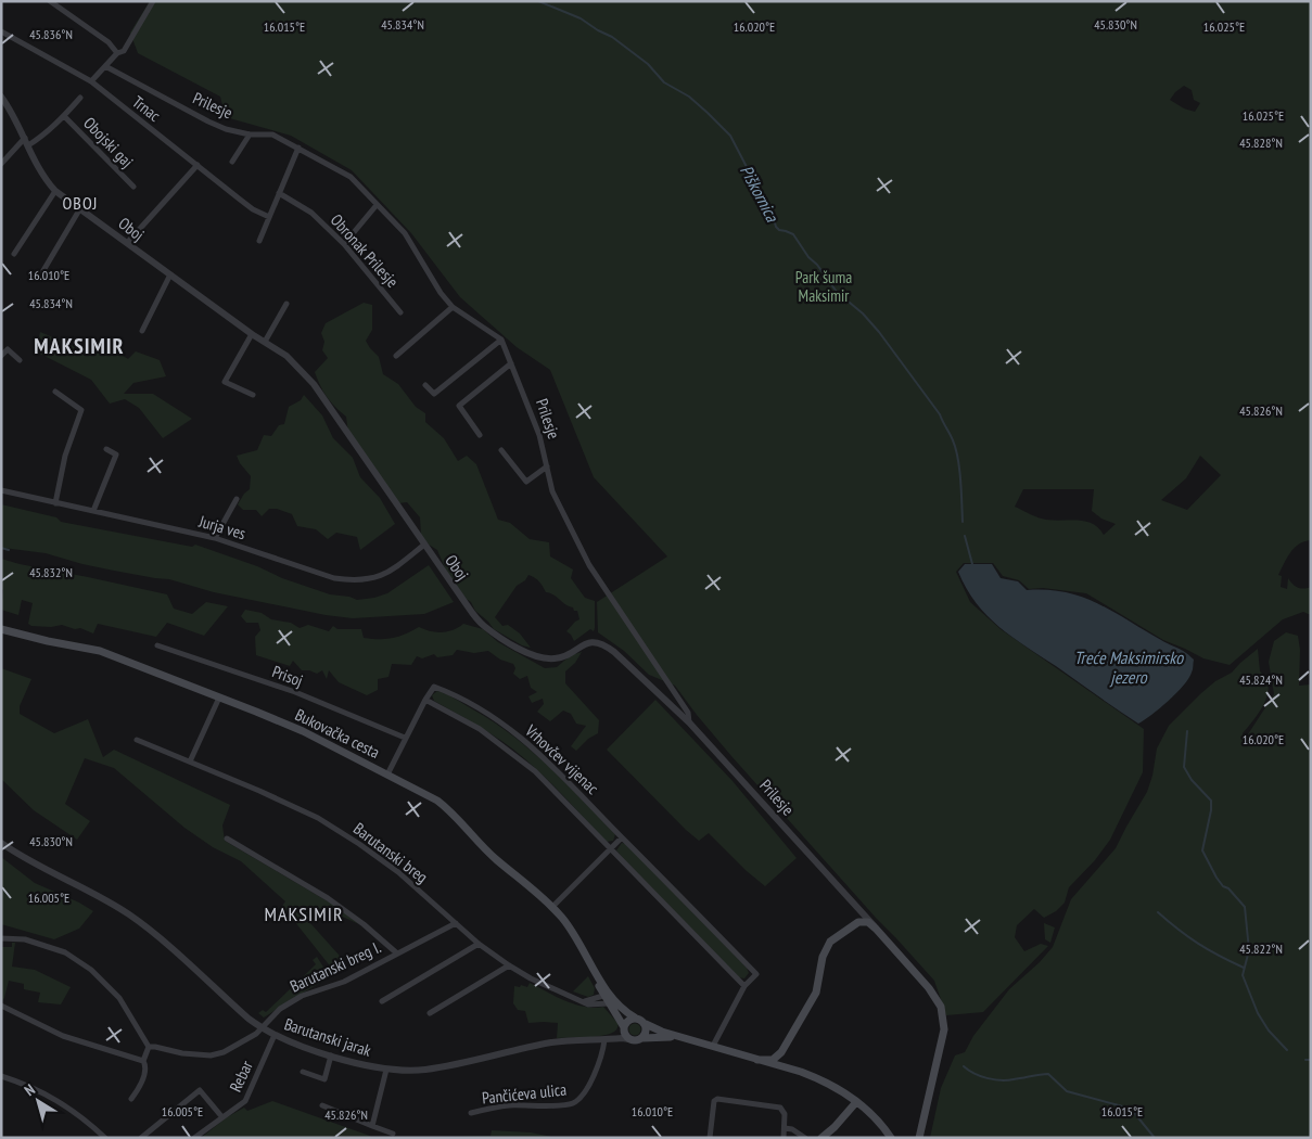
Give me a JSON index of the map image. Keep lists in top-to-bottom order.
{
  "streets": {
    "main road": ["Prilesje", "Bukovačka cesta"],
    "street": [
      "Trnac",
      "Obojski gaj",
      "Oboj",
      "Obronak Prilesje",
      "Jurja ves",
      "Prisoj",
      "Vrhovčev vijenac",
      "Barutanski breg",
      "Barutanski breg I.",
      "Barutanski jarak",
      "Rebar",
      "Pančićeva ulica"
    ]
  },
  "crossings": [
    ["Prilesje", "Oboj"],
    ["Obojski gaj", "Oboj"],
    ["Oboj", "Jurja ves"],
    ["Bukovačka cesta", "Barutanski breg"],
    ["Bukovačka cesta", "Barutanski jarak"],
    ["Barutanski breg", "Barutanski breg I."],
    ["Barutanski breg I.", "Barutanski jarak"],
    ["Barutanski jarak", "Rebar"],
    ["Barutanski jarak", "Pančićeva ulica"]
  ],
  "districts": ["OBOJ", "MAKSIMIR", "MAKSIMIR"],
  "water": ["Piškornica", "Treće Maksimirsko jezero"],
  "parks": ["Park šuma Maksimir"],
  "north": "top left",
  "coordinates": [
    "45.834°N",
    "45.830°N",
    "16.015°E",
    "16.020°E",
    "16.025°E",
    "45.836°N",
    "45.828°N",
    "16.010°E",
    "45.826°N",
    "45.832°N",
    "45.824°N",
    "16.005°E",
    "45.822°N"
  ]
}
